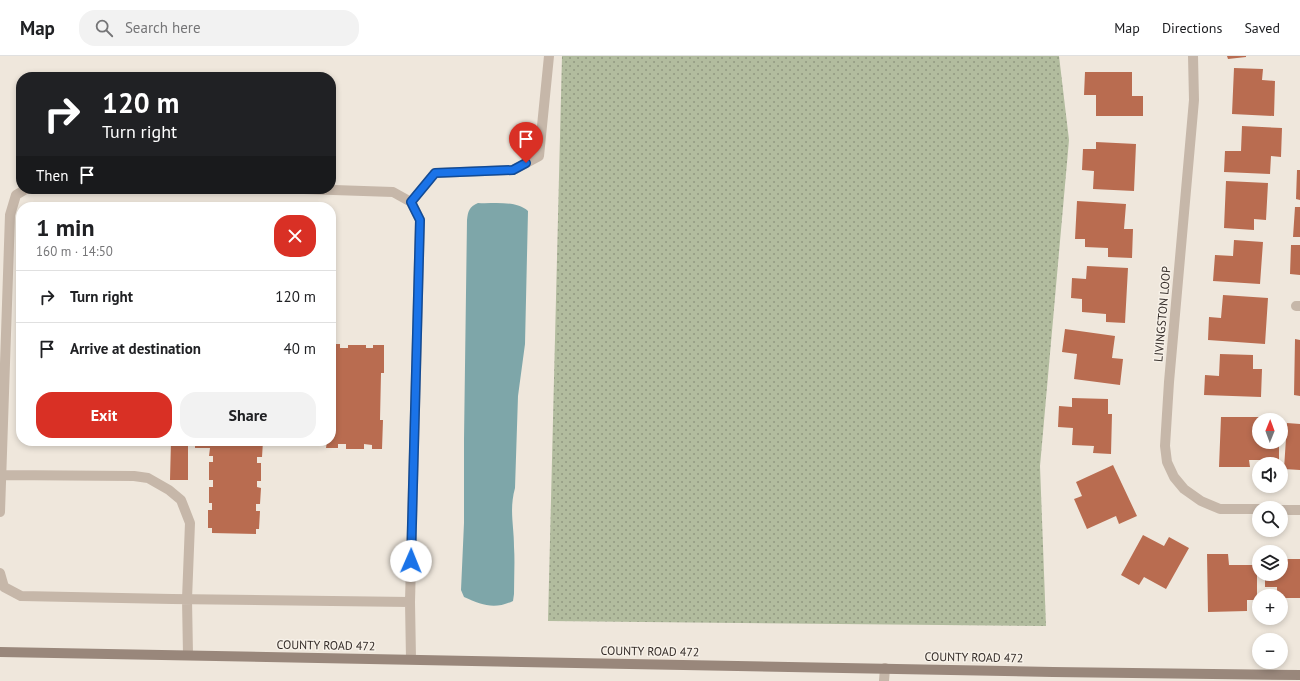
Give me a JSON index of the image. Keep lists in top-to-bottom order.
{
  "streets": {
    "street": ["LIVINGSTON LOOP", "COUNTY ROAD 472"]
  },
  "north": "top",
  "page": {
    "header": "Map",
    "search": "Search here",
    "nav": ["Map", "Directions", "Saved"],
    "turn": ["120 m", "Turn right"],
    "then": "Then",
    "heading": ["1 min", "160 m · 14:50"],
    "list": [
      {
        "name": "Turn right",
        "value": "120 m"
      },
      {
        "name": "Arrive at destination",
        "value": "40 m"
      }
    ],
    "buttons": ["Exit", "Share"],
    "map_buttons": ["+", "−"]
  }
}
